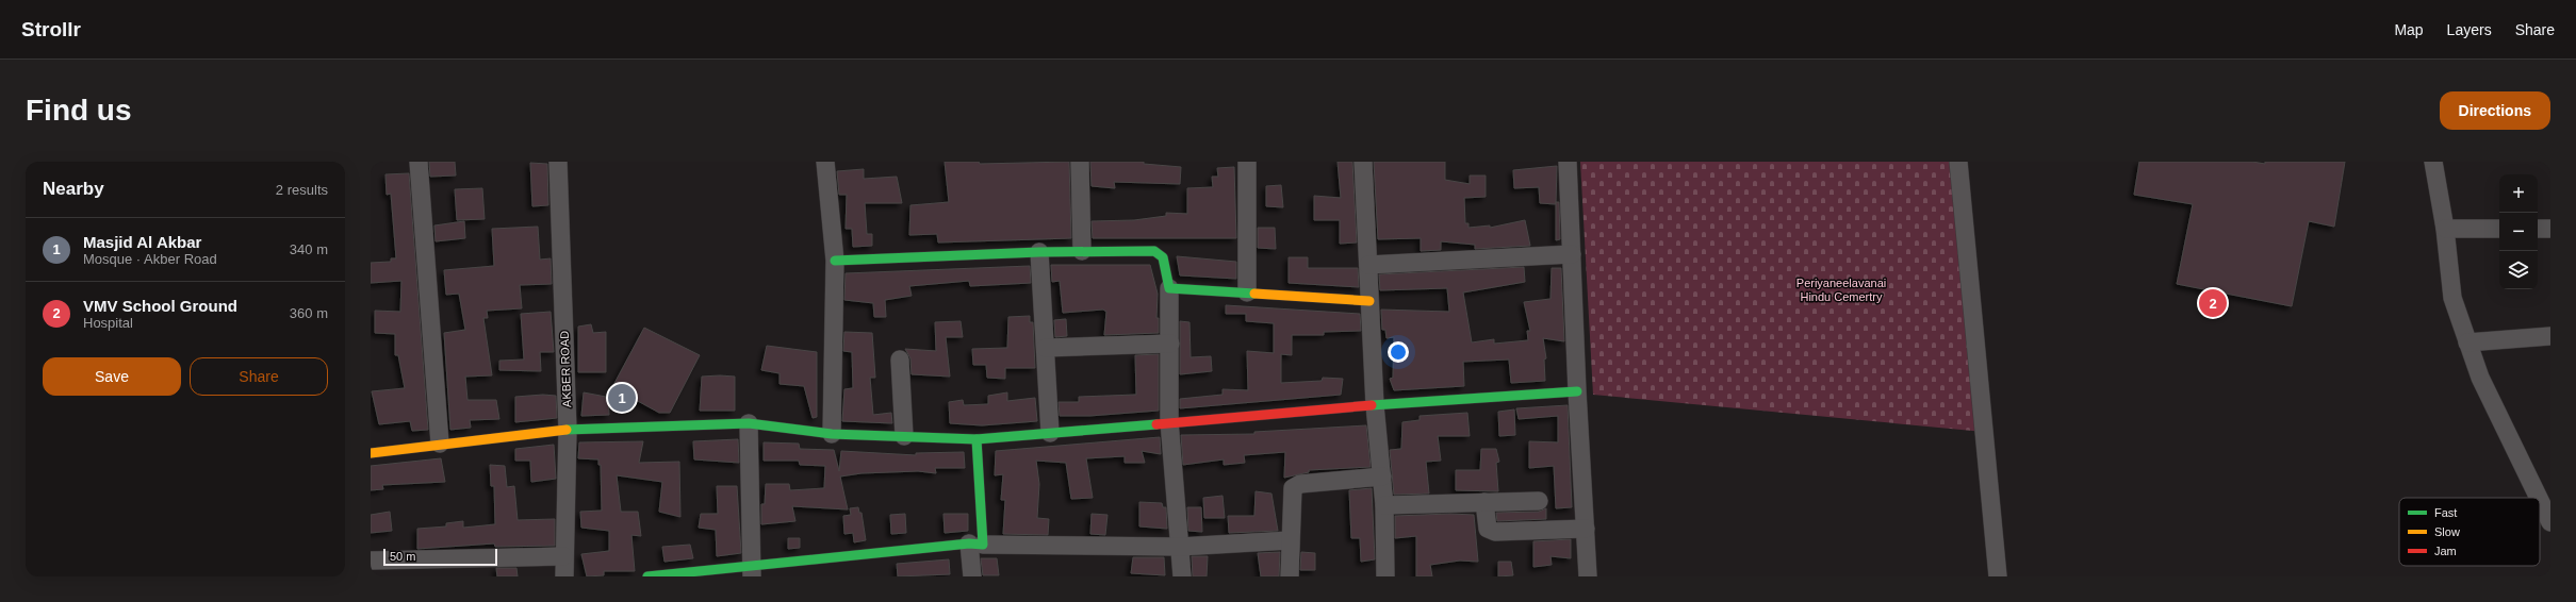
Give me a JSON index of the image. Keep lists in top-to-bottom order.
{
  "streets": {
    "street": ["AKBER ROAD"]
  },
  "parks": ["Periyaneelavanai Hindu Cemertry"],
  "legend": ["Fast", "Slow", "Jam"],
  "scale_bar": "50 m",
  "page": {
    "header": "Strollr",
    "nav": ["Map", "Layers", "Share"],
    "buttons": [
      "Directions",
      ["Save", "Share"]
    ],
    "title": "Find us",
    "heading": ["Nearby", "2 results"],
    "map_buttons": ["+", "−"],
    "list": [
      {
        "mark": "1",
        "name": "Masjid Al Akbar",
        "note": "Mosque · Akber Road",
        "value": "340 m"
      },
      {
        "mark": "2",
        "name": "VMV School Ground",
        "note": "Hospital",
        "value": "360 m"
      }
    ],
    "pins": ["2", "1"],
    "scale": "50 m"
  }
}
